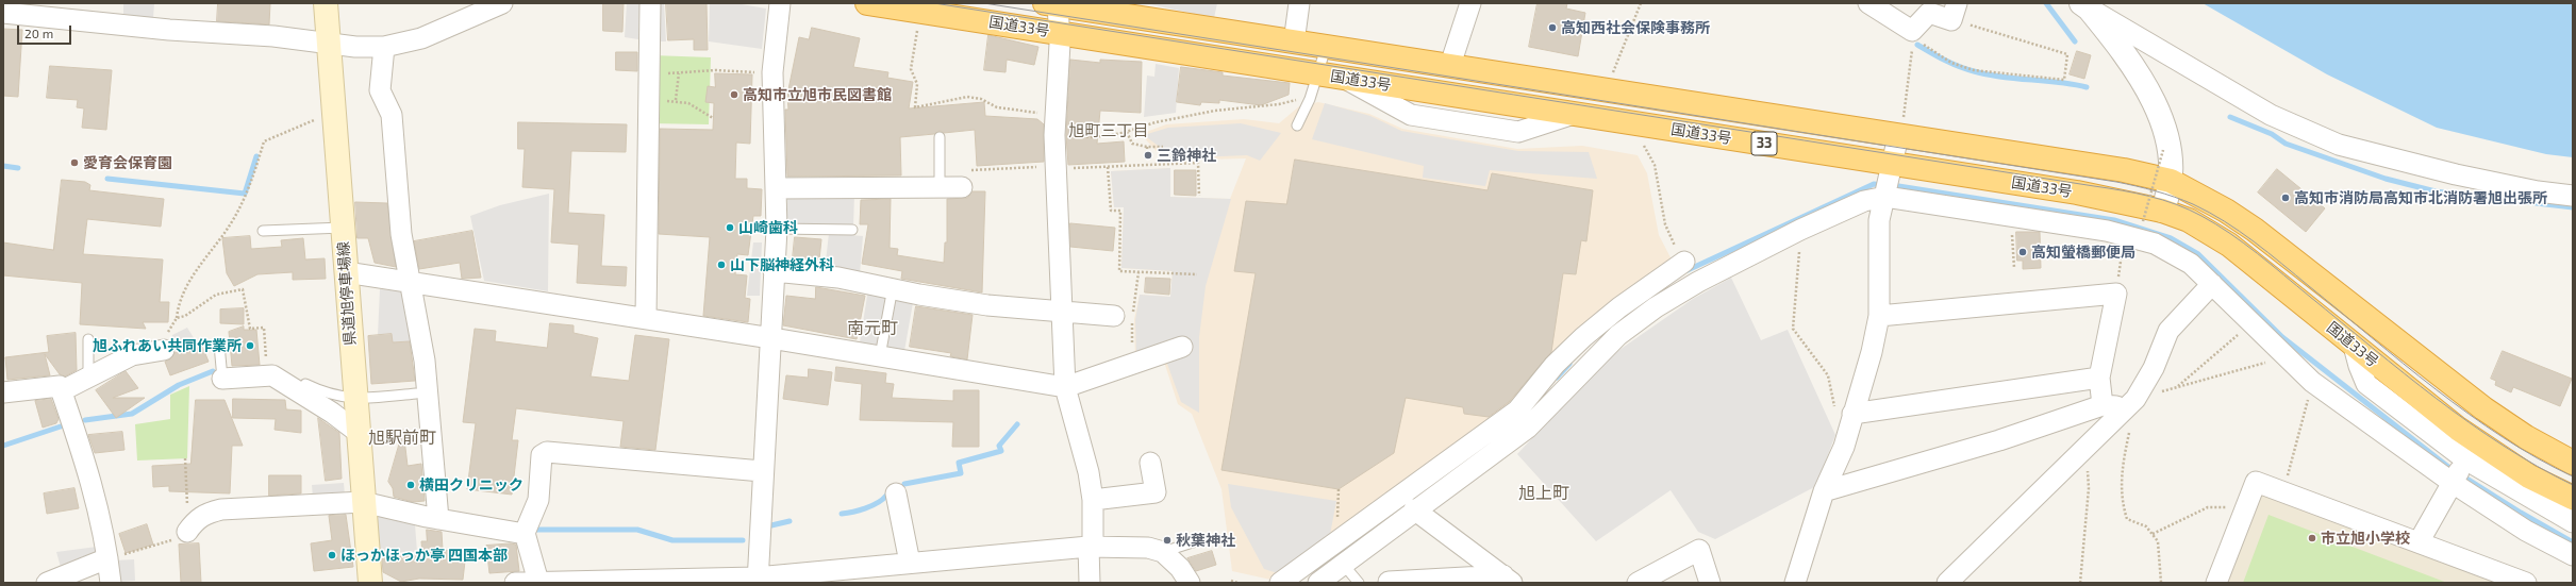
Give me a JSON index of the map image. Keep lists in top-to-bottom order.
{
  "streets": {
    "highway": ["国道33号", "33"],
    "main road": ["県道旭停車場線"]
  },
  "districts": [
    "旭町三丁目",
    "南元町",
    "旭駅前町",
    "旭上町"
  ],
  "places": [
    "高知西社会保険事務所",
    "高知市立旭市民図書館",
    "三鈴神社",
    "愛育会保育園",
    "高知市消防局高知市北消防署旭出張所",
    "山崎歯科",
    "高知螢橋郵便局",
    "山下脳神経外科",
    "旭ふれあい共同作業所",
    "横田クリニック",
    "市立旭小学校",
    "秋葉神社",
    "ほっかほっか亭 四国本部"
  ],
  "scale_bar": "20 m"
}
